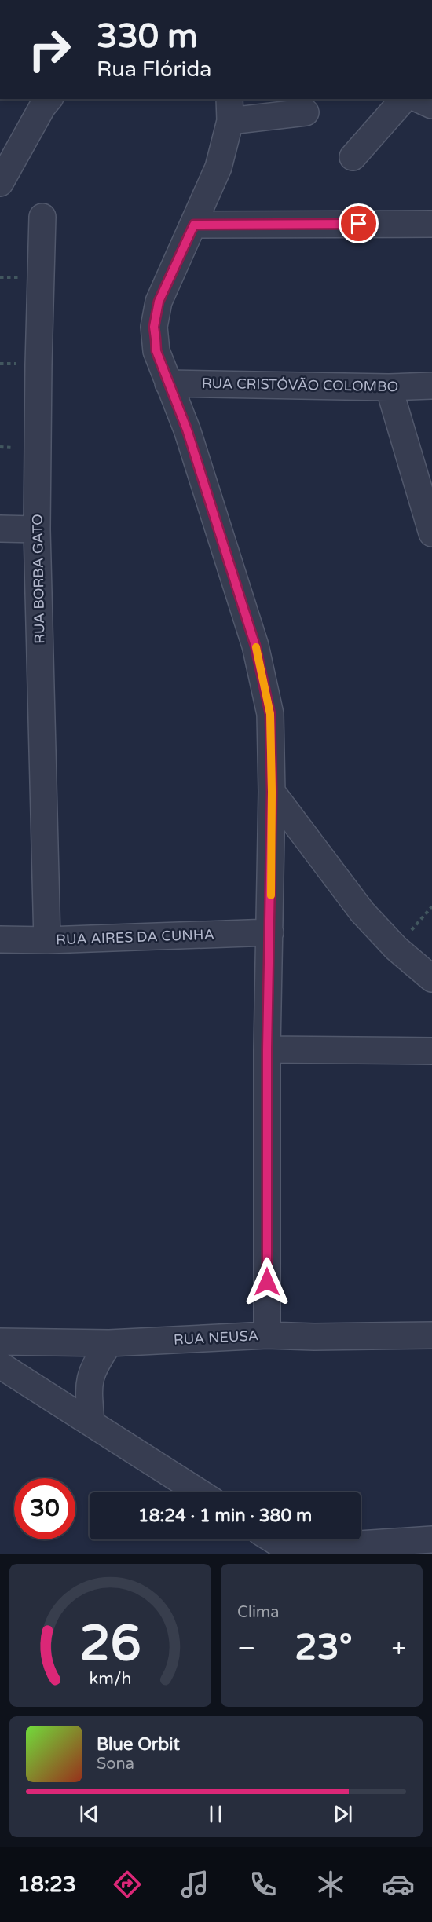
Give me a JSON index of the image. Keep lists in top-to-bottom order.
{
  "streets": {
    "street": [
      "RUA CRISTÓVÃO COLOMBO",
      "RUA BORBA GATO",
      "RUA AIRES DA CUNHA",
      "RUA NEUSA"
    ]
  },
  "crossings": [
    ["RUA BORBA GATO", "RUA AIRES DA CUNHA"]
  ],
  "page": {
    "turn": ["330 m", "Rua Flórida"],
    "limit": "30",
    "trip": "18:24 · 1 min · 380 m",
    "tile": "Clima",
    "heat": ["−", "23°", "+"],
    "song": ["Blue Orbit", "Sona"],
    "tabs": "18:23",
    "gauge": ["26", "km/h"]
  }
}
